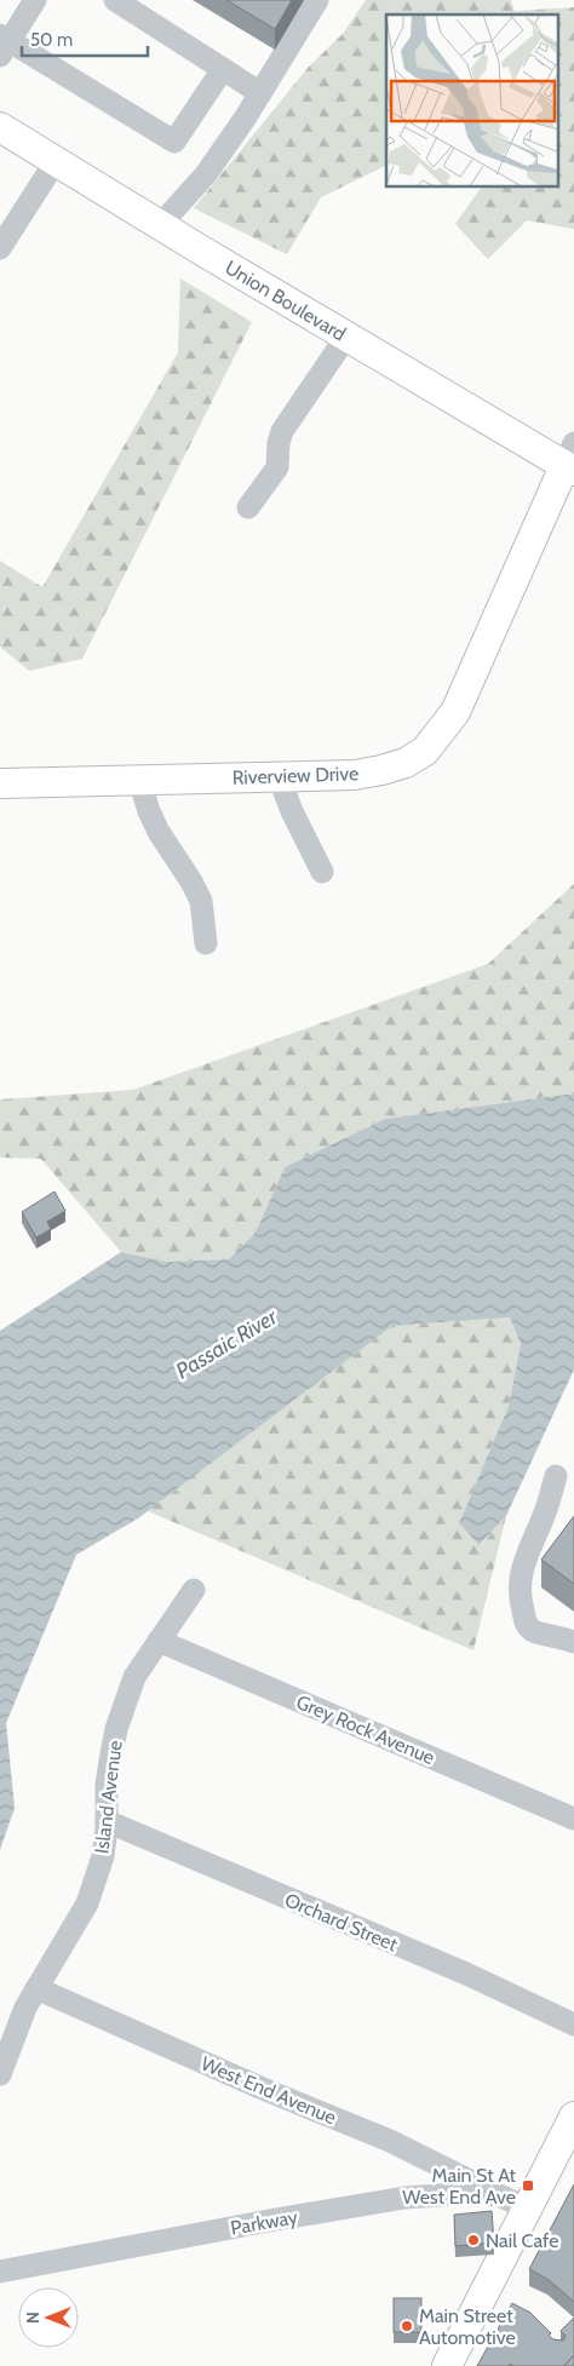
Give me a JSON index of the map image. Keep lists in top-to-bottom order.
{
  "streets": {
    "main road": ["Union Boulevard", "Riverview Drive"],
    "street": [
      "Grey Rock Avenue",
      "Island Avenue",
      "Orchard Street",
      "West End Avenue",
      "Parkway"
    ]
  },
  "crossings": [
    ["Union Boulevard", "Riverview Drive"],
    ["Grey Rock Avenue", "Island Avenue"],
    ["Island Avenue", "Orchard Street"],
    ["Island Avenue", "West End Avenue"],
    ["West End Avenue", "Parkway"]
  ],
  "water": ["Passaic River"],
  "places": {
    "transit": ["Main St At West End Ave"],
    "other": ["Nail Cafe", "Main Street Automotive"]
  },
  "scale_bar": "50 m",
  "north": "left"
}
